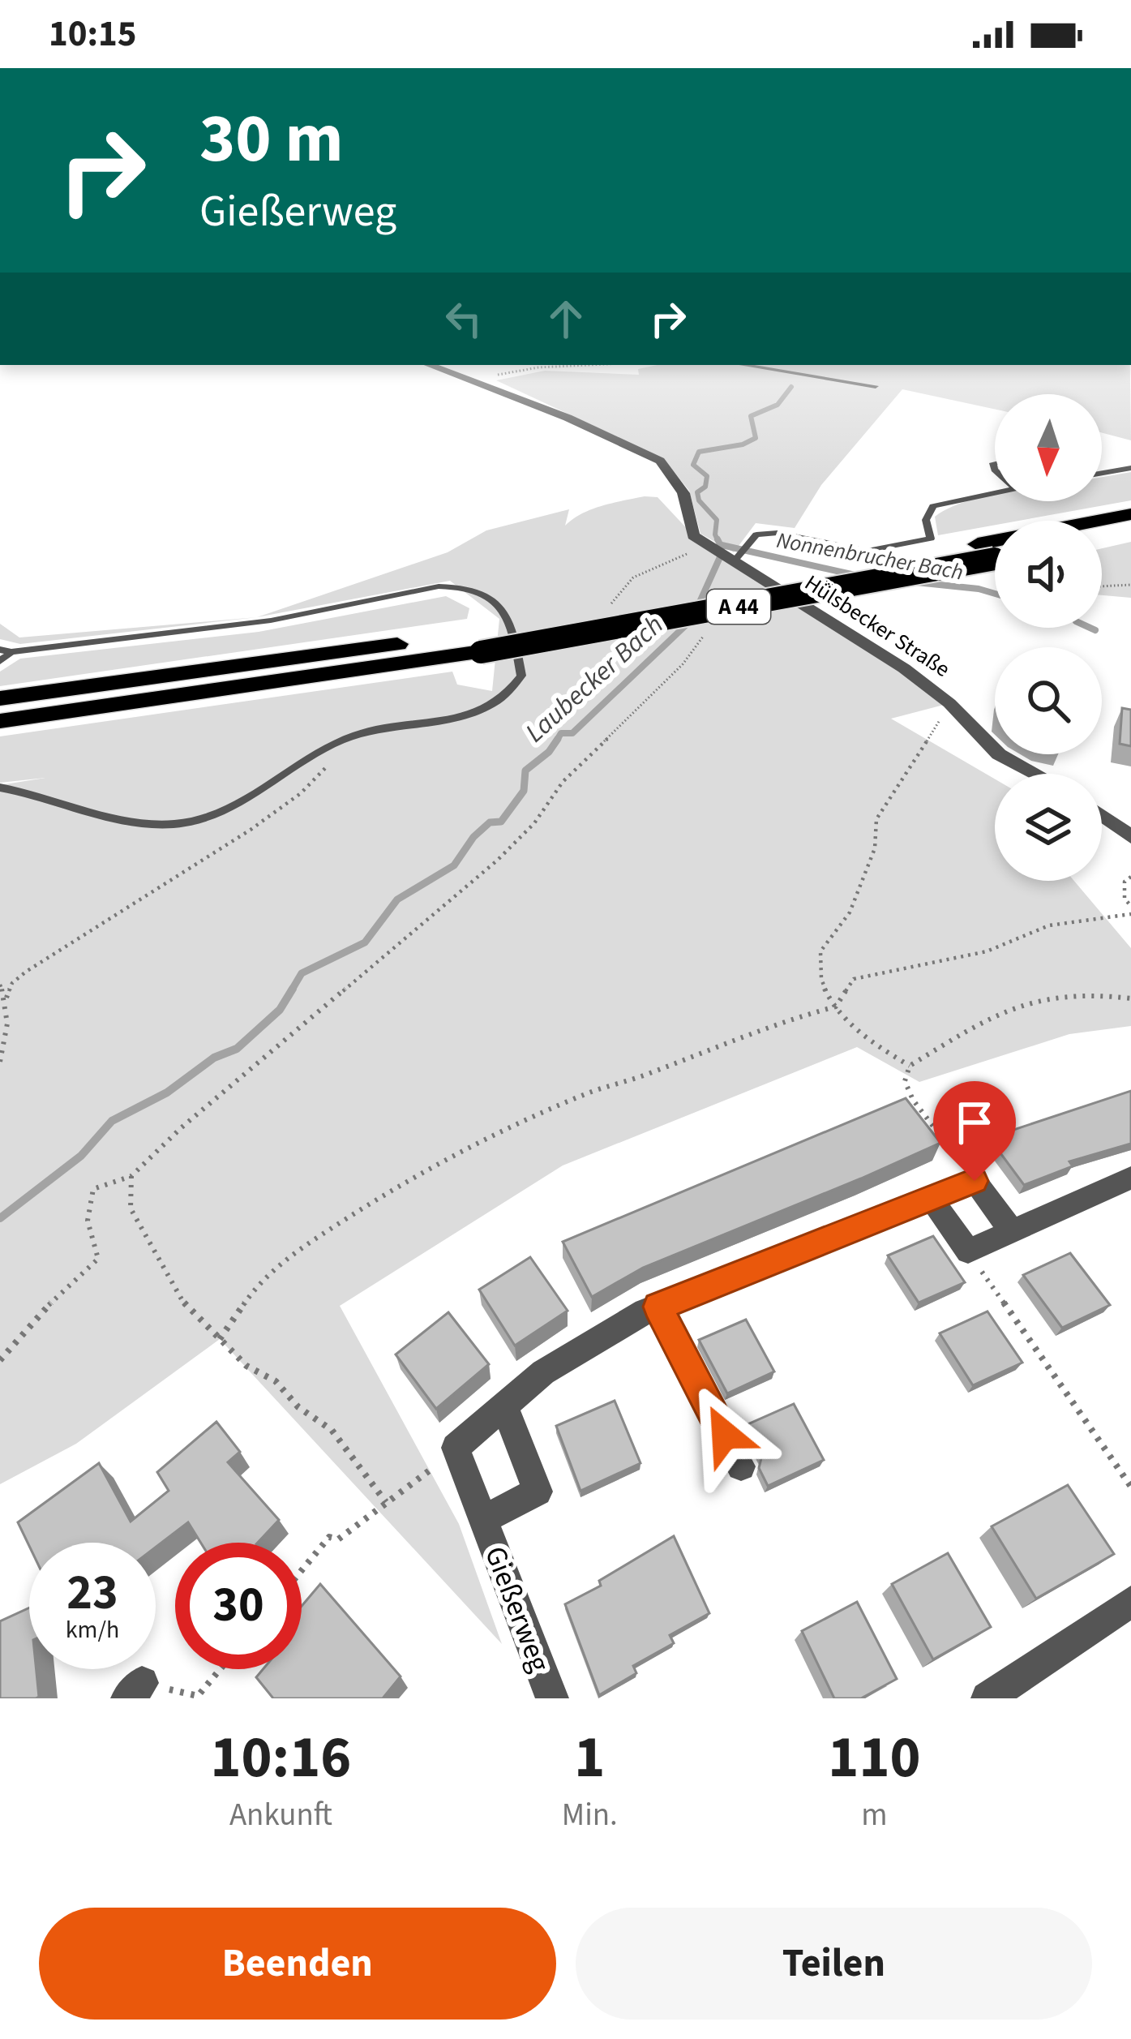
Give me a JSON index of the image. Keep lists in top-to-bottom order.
{
  "streets": {
    "highway": ["A 44"],
    "street": ["Hülsbecker Straße", "Gießerweg"]
  },
  "water": ["Nonnenbrucher Bach", "Laubecker Bach"],
  "north": "bottom",
  "page": {
    "status": "10:15",
    "turn": ["30 m", "Gießerweg"],
    "speed": "23 km/h",
    "limit": "30",
    "eta": [
      "10:16",
      "Ankunft",
      "1",
      "Min.",
      "110",
      "m"
    ],
    "buttons": ["Beenden", "Teilen"]
  }
}
